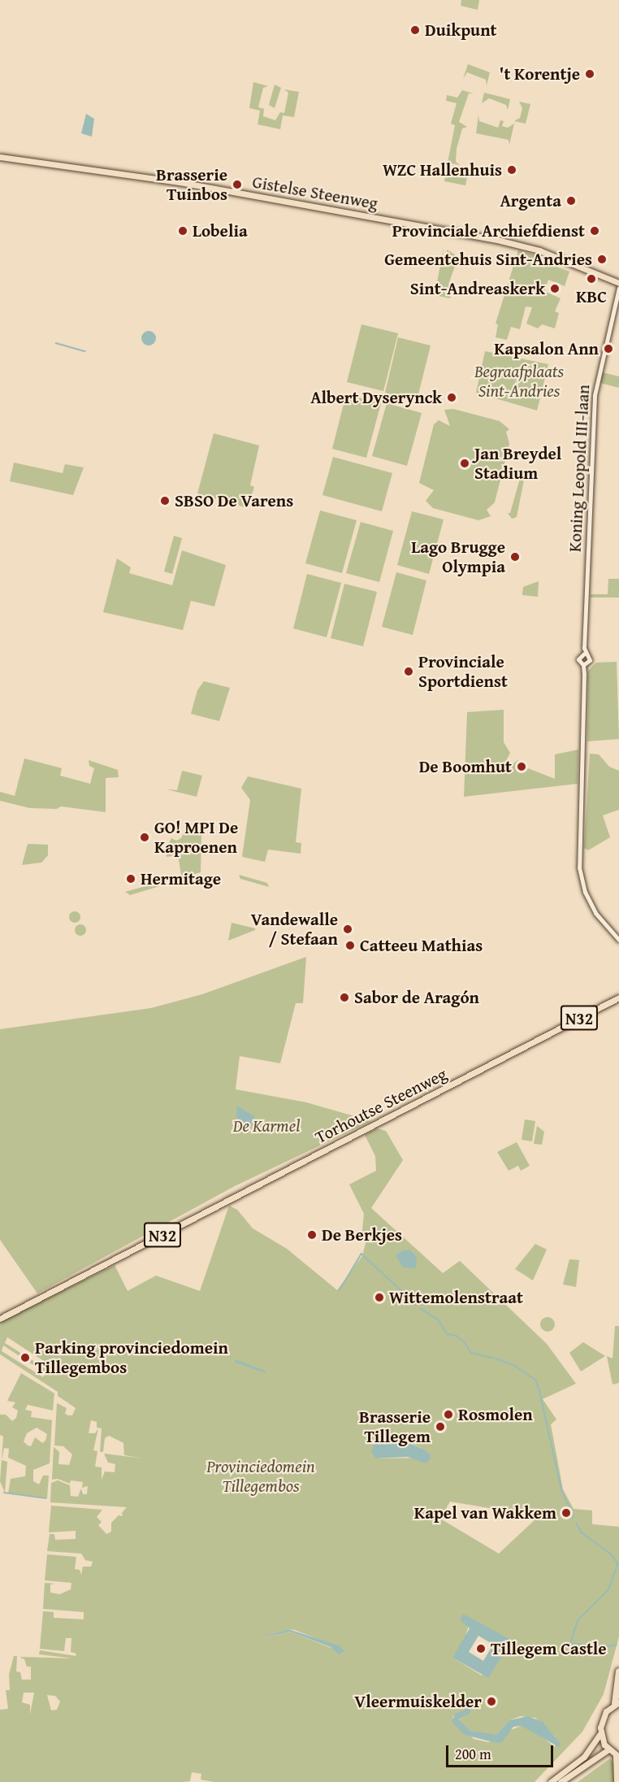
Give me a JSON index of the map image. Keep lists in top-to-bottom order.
{
  "streets": {
    "main road": ["Gistelse Steenweg", "N32", "Torhoutse Steenweg"],
    "street": ["Koning Leopold III-laan"]
  },
  "parks": ["Begraafplaats Sint-Andries", "De Karmel", "Provinciedomein Tillegembos"],
  "places": [
    "Duikpunt",
    "'t Korentje",
    "WZC Hallenhuis",
    "Brasserie Tuinbos",
    "Argenta",
    "Lobelia",
    "Provinciale Archiefdienst",
    "Gemeentehuis Sint-Andries",
    "KBC",
    "Sint-Andreaskerk",
    "Kapsalon Ann",
    "Albert Dyserynck",
    "Jan Breydel Stadium",
    "SBSO De Varens",
    "Lago Brugge Olympia",
    "Provinciale Sportdienst",
    "De Boomhut",
    "GO! MPI De Kaproenen",
    "Hermitage",
    "Vandewalle / Stefaan",
    "Catteeu Mathias",
    "Sabor de Aragón",
    "De Berkjes",
    "Wittemolenstraat",
    "Parking provinciedomein Tillegembos",
    "Rosmolen",
    "Brasserie Tillegem",
    "Kapel van Wakkem",
    "Tillegem Castle",
    "Vleermuiskelder"
  ],
  "scale_bar": "200 m"
}
